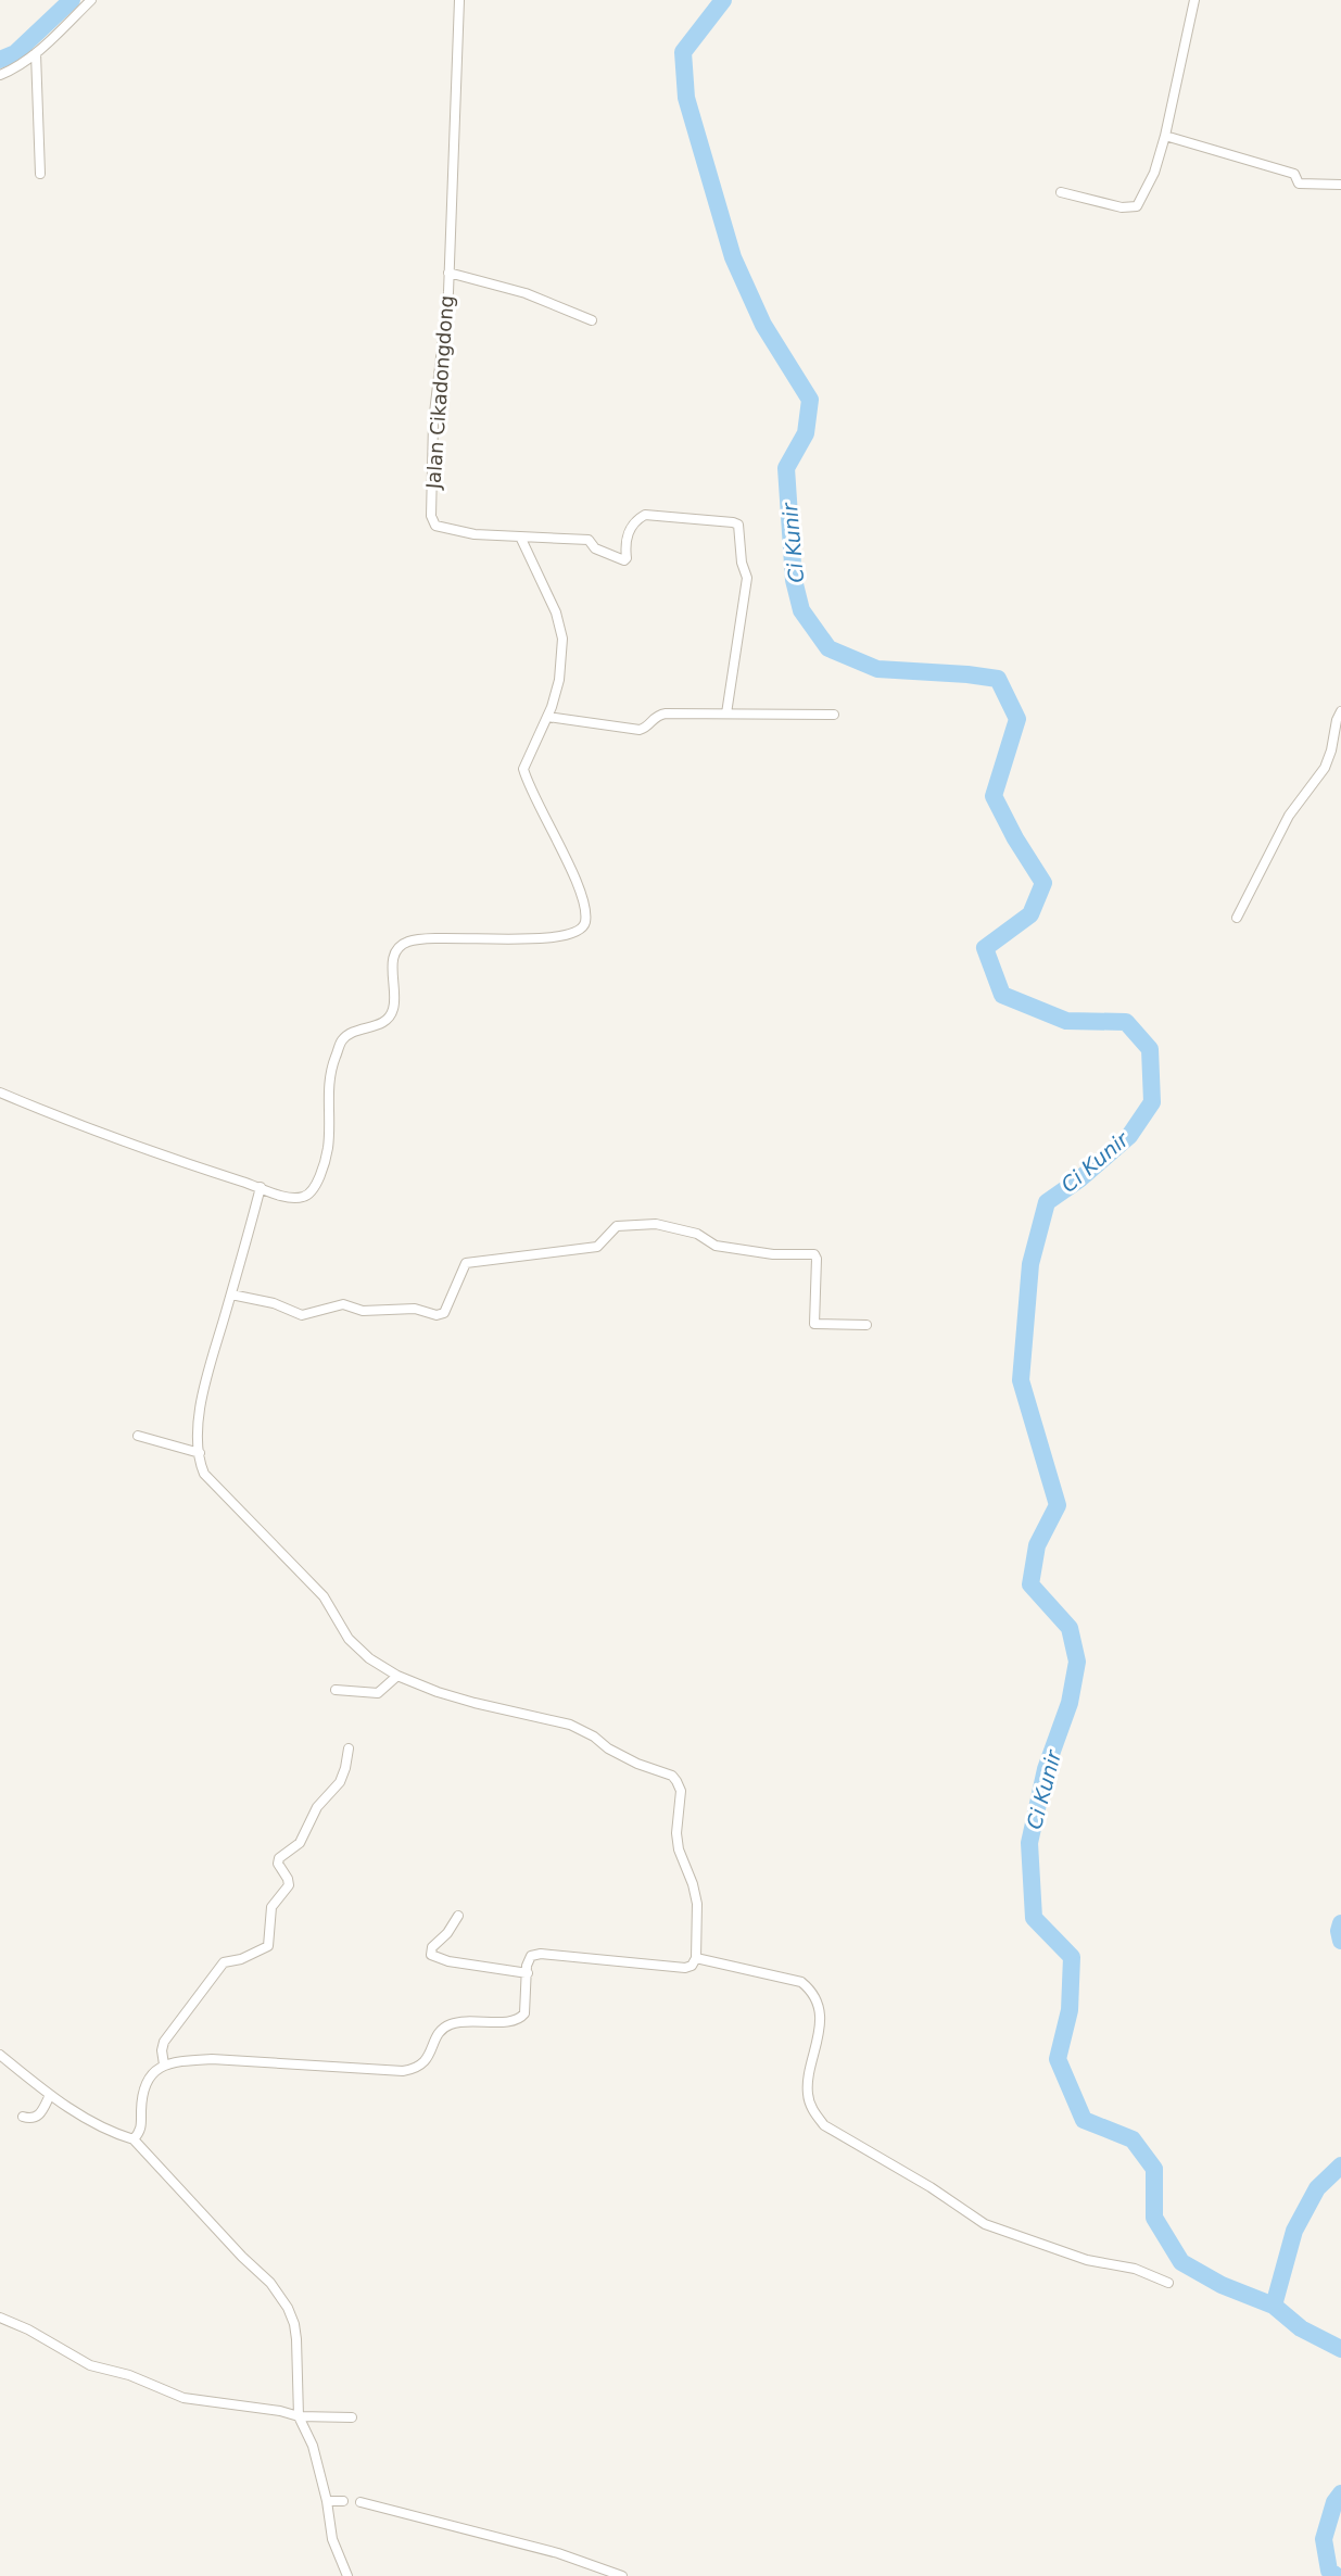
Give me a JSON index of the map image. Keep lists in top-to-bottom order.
{
  "streets": {
    "street": ["Jalan Cikadongdong"]
  },
  "water": ["Ci Kunir"]
}
